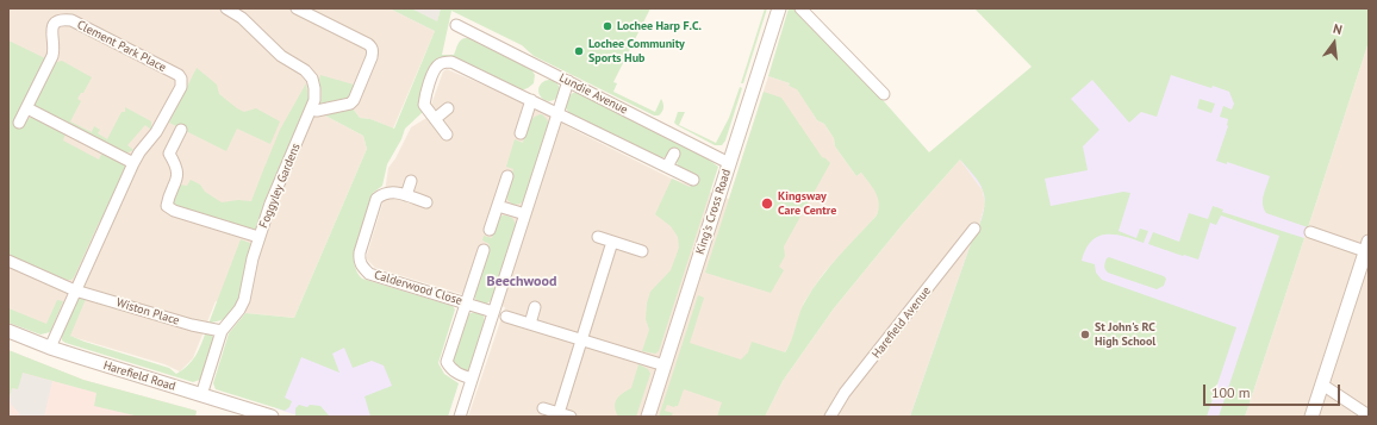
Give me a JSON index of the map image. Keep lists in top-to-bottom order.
{
  "streets": {
    "street": [
      "Clement Park Place",
      "Lundie Avenue",
      "Foggyley Gardens",
      "King's Cross Road",
      "Calderwood Close",
      "Wiston Place",
      "Harefield Avenue",
      "Harefield Road"
    ]
  },
  "crossings": [
    ["Clement Park Place", "Wiston Place"],
    ["Clement Park Place", "Harefield Road"],
    ["Lundie Avenue", "King's Cross Road"],
    ["Foggyley Gardens", "Wiston Place"],
    ["Foggyley Gardens", "Harefield Road"]
  ],
  "districts": ["Beechwood"],
  "places": [
    "Lochee Harp F.C.",
    "Lochee Community Sports Hub",
    "Kingsway Care Centre",
    "St John's RC High School"
  ],
  "scale_bar": "100 m",
  "north": "top"
}
